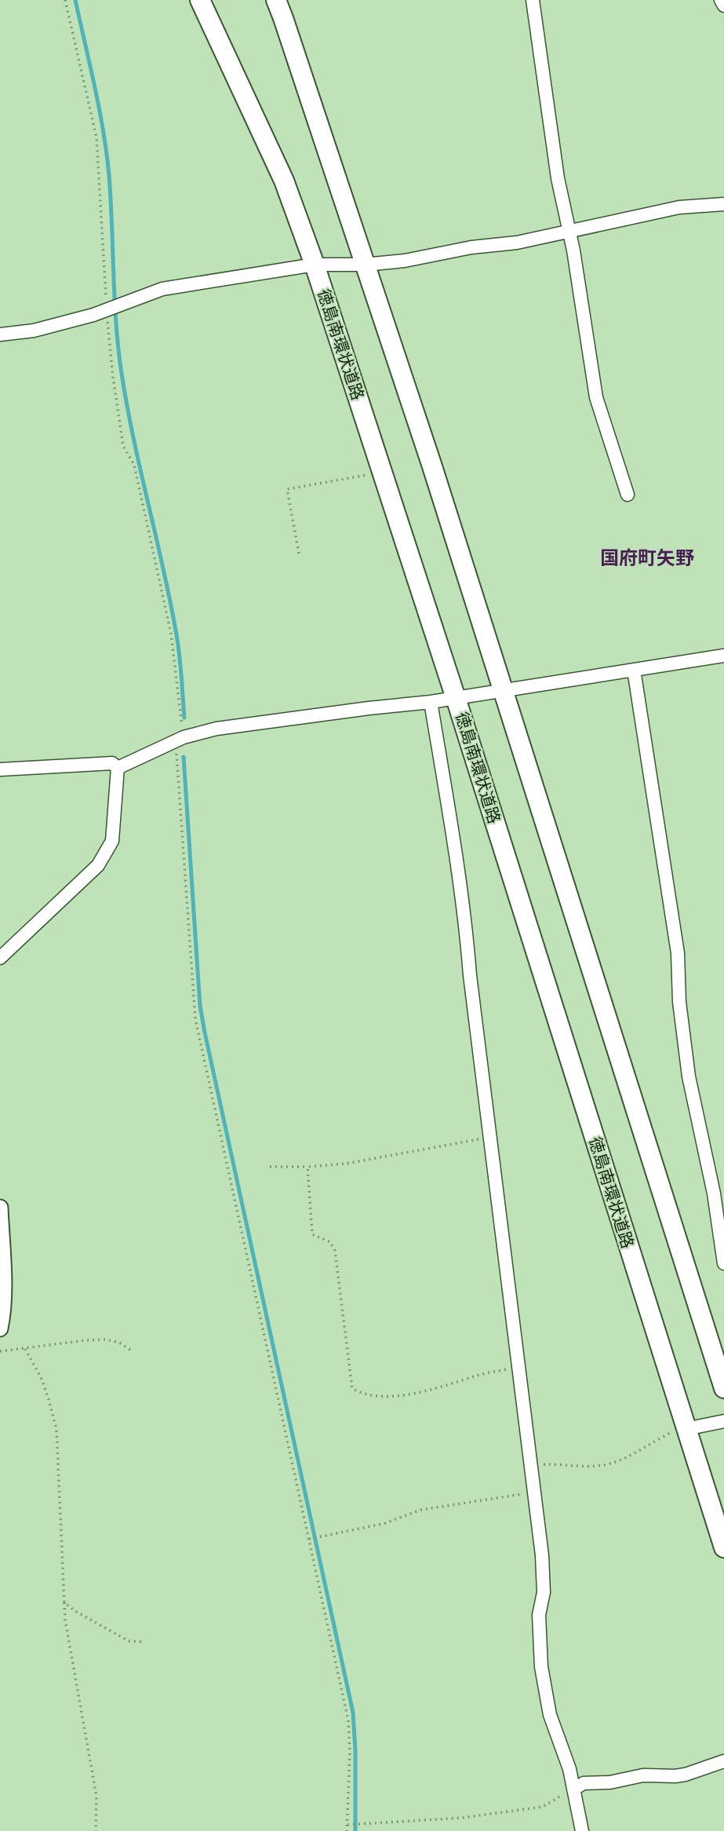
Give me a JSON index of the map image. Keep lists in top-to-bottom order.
{
  "streets": {
    "highway": ["徳島南環状道路"]
  },
  "districts": ["国府町矢野"]
}
